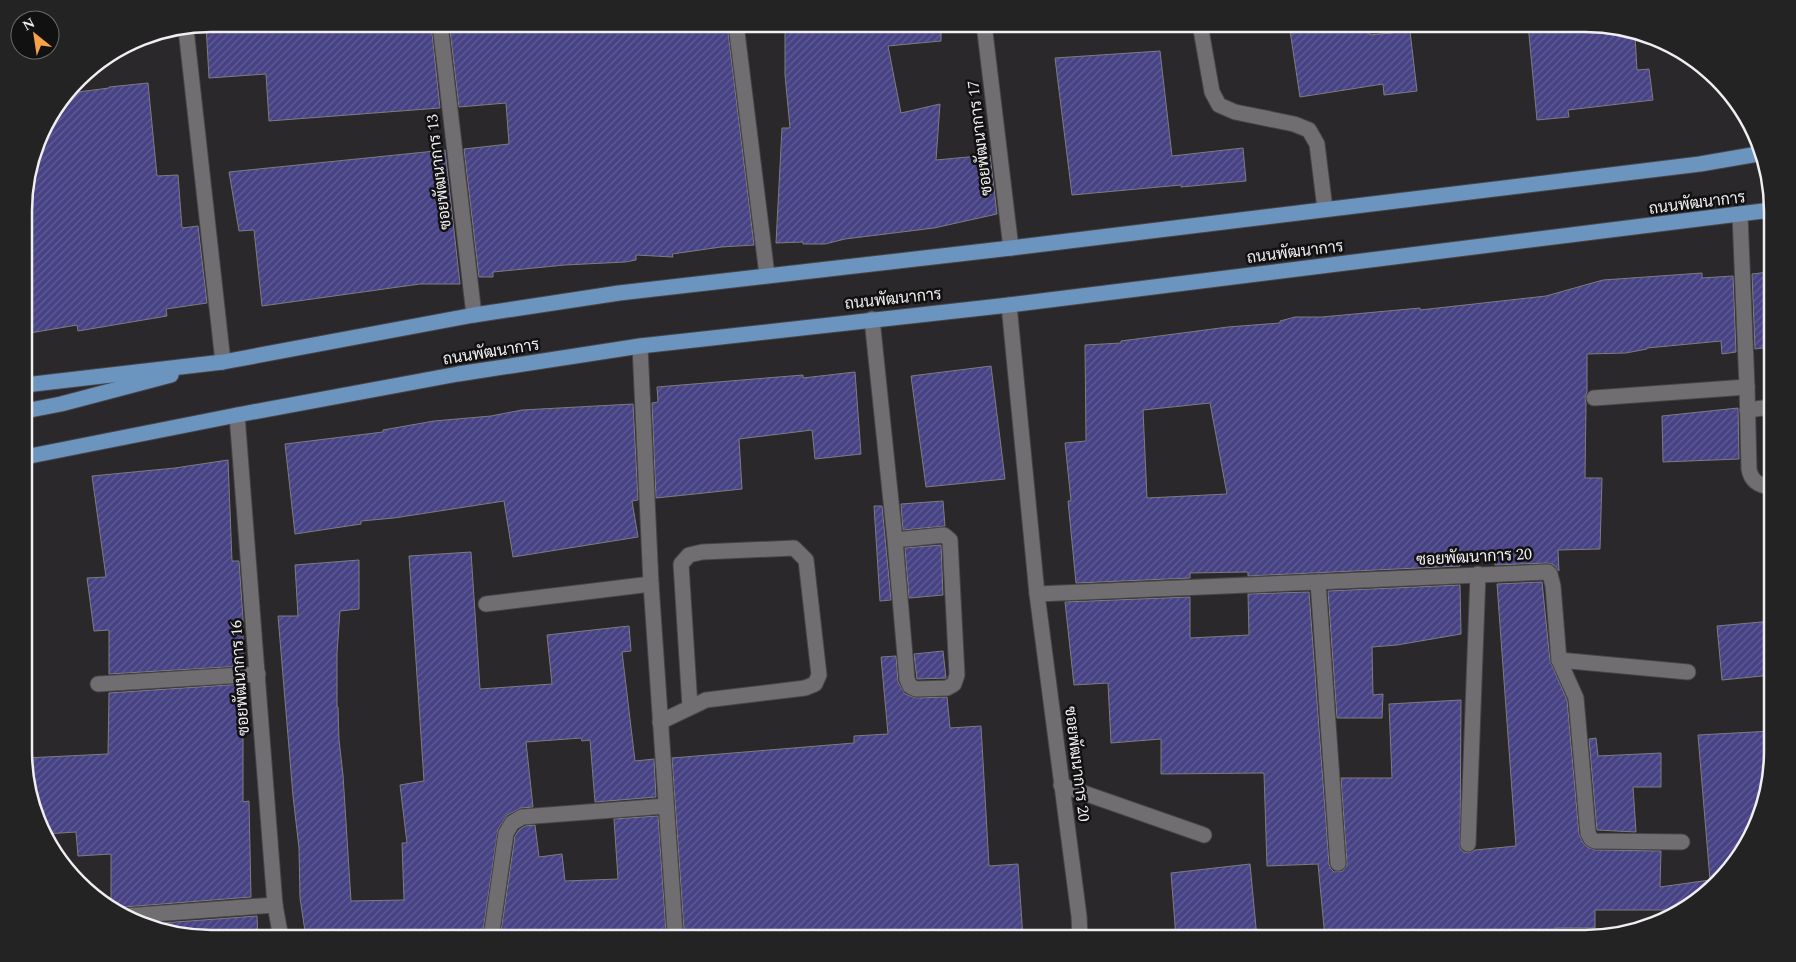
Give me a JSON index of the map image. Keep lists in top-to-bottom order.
{
  "streets": {
    "main road": ["ถนนพัฒนาการ"],
    "street": [
      "ซอยพัฒนาการ 17",
      "ซอยพัฒนาการ 13",
      "ซอยพัฒนาการ 20",
      "ซอยพัฒนาการ 16"
    ]
  },
  "crossings": [
    ["ถนนพัฒนาการ", "ซอยพัฒนาการ 20"],
    ["ถนนพัฒนาการ", "ซอยพัฒนาการ 16"]
  ],
  "north": "top left"
}
